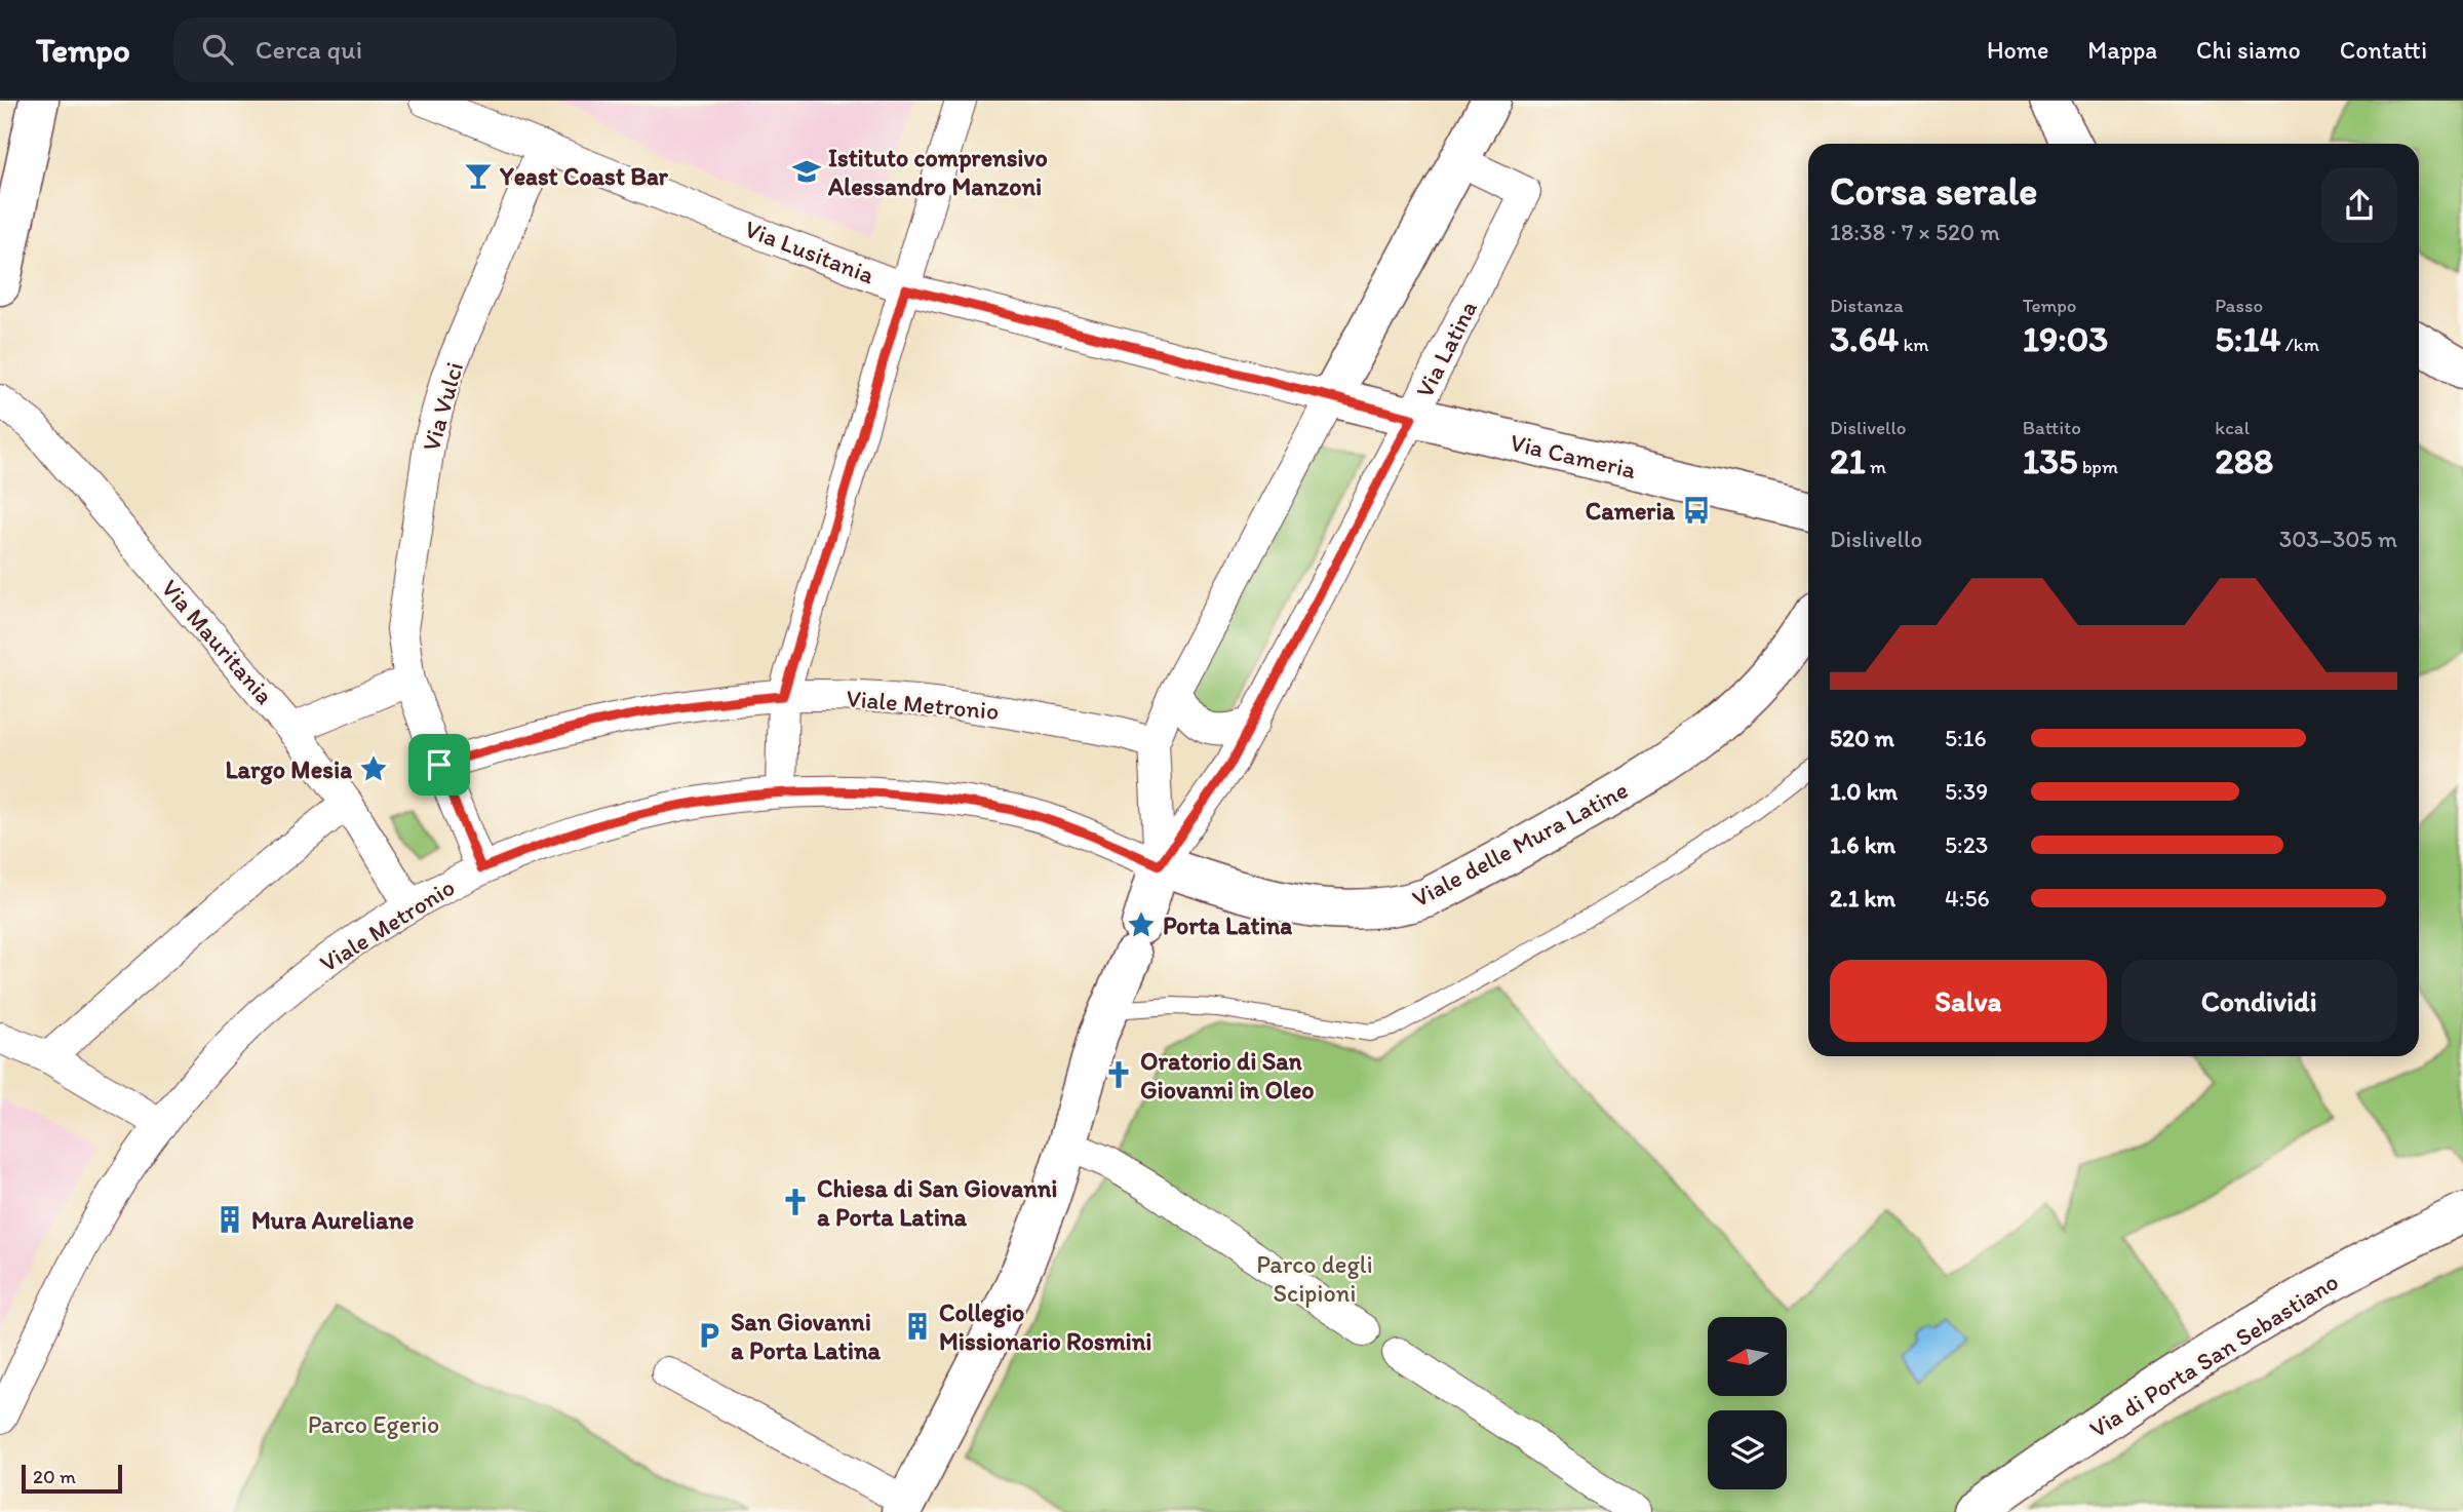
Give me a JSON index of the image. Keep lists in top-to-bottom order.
{
  "streets": {
    "street": [
      "Via Lusitania",
      "Via Latina",
      "Via Vulci",
      "Via Cameria",
      "Via Mauritania",
      "Viale Metronio",
      "Viale delle Mura Latine",
      "Via di Porta San Sebastiano"
    ]
  },
  "crossings": [
    ["Via Lusitania", "Via Vulci"],
    ["Via Lusitania", "Via Cameria"],
    ["Via Latina", "Via Cameria"],
    ["Via Latina", "Viale Metronio"],
    ["Via Latina", "Viale delle Mura Latine"],
    ["Via Mauritania", "Viale Metronio"],
    ["Viale Metronio", "Viale delle Mura Latine"]
  ],
  "parks": ["Parco degli Scipioni", "Parco Egerio"],
  "places": {
    "school or university": ["Istituto comprensivo Alessandro Manzoni"],
    "bar": ["Yeast Coast Bar"],
    "bus stop": ["Cameria"],
    "place": ["Largo Mesia", "Porta Latina"],
    "church": ["Oratorio di San Giovanni in Oleo", "Chiesa di San Giovanni a Porta Latina"],
    "building": ["Mura Aureliane", "Collegio Missionario Rosmini"],
    "parking": ["San Giovanni a Porta Latina"]
  },
  "scale_bar": "20 m",
  "north": "left",
  "page": {
    "header": "Tempo",
    "search": "Cerca qui",
    "nav": [
      "Home",
      "Mappa",
      "Chi siamo",
      "Contatti"
    ],
    "heading": ["Corsa serale", "18:38 · 7 × 520 m"],
    "stats": [
      ["Distanza", "3.64 km"],
      ["Tempo", "19:03"],
      ["Passo", "5:14 /km"],
      ["Dislivello", "21 m"],
      ["Battito", "135 bpm"],
      ["kcal", "288"]
    ],
    "chart": ["Dislivello", "303–305 m"],
    "list": [
      {
        "name": "520 m",
        "note": "5:16"
      },
      {
        "name": "1.0 km",
        "note": "5:39"
      },
      {
        "name": "1.6 km",
        "note": "5:23"
      },
      {
        "name": "2.1 km",
        "note": "4:56"
      }
    ],
    "buttons": ["Salva", "Condividi"],
    "scale": "20 m"
  }
}
